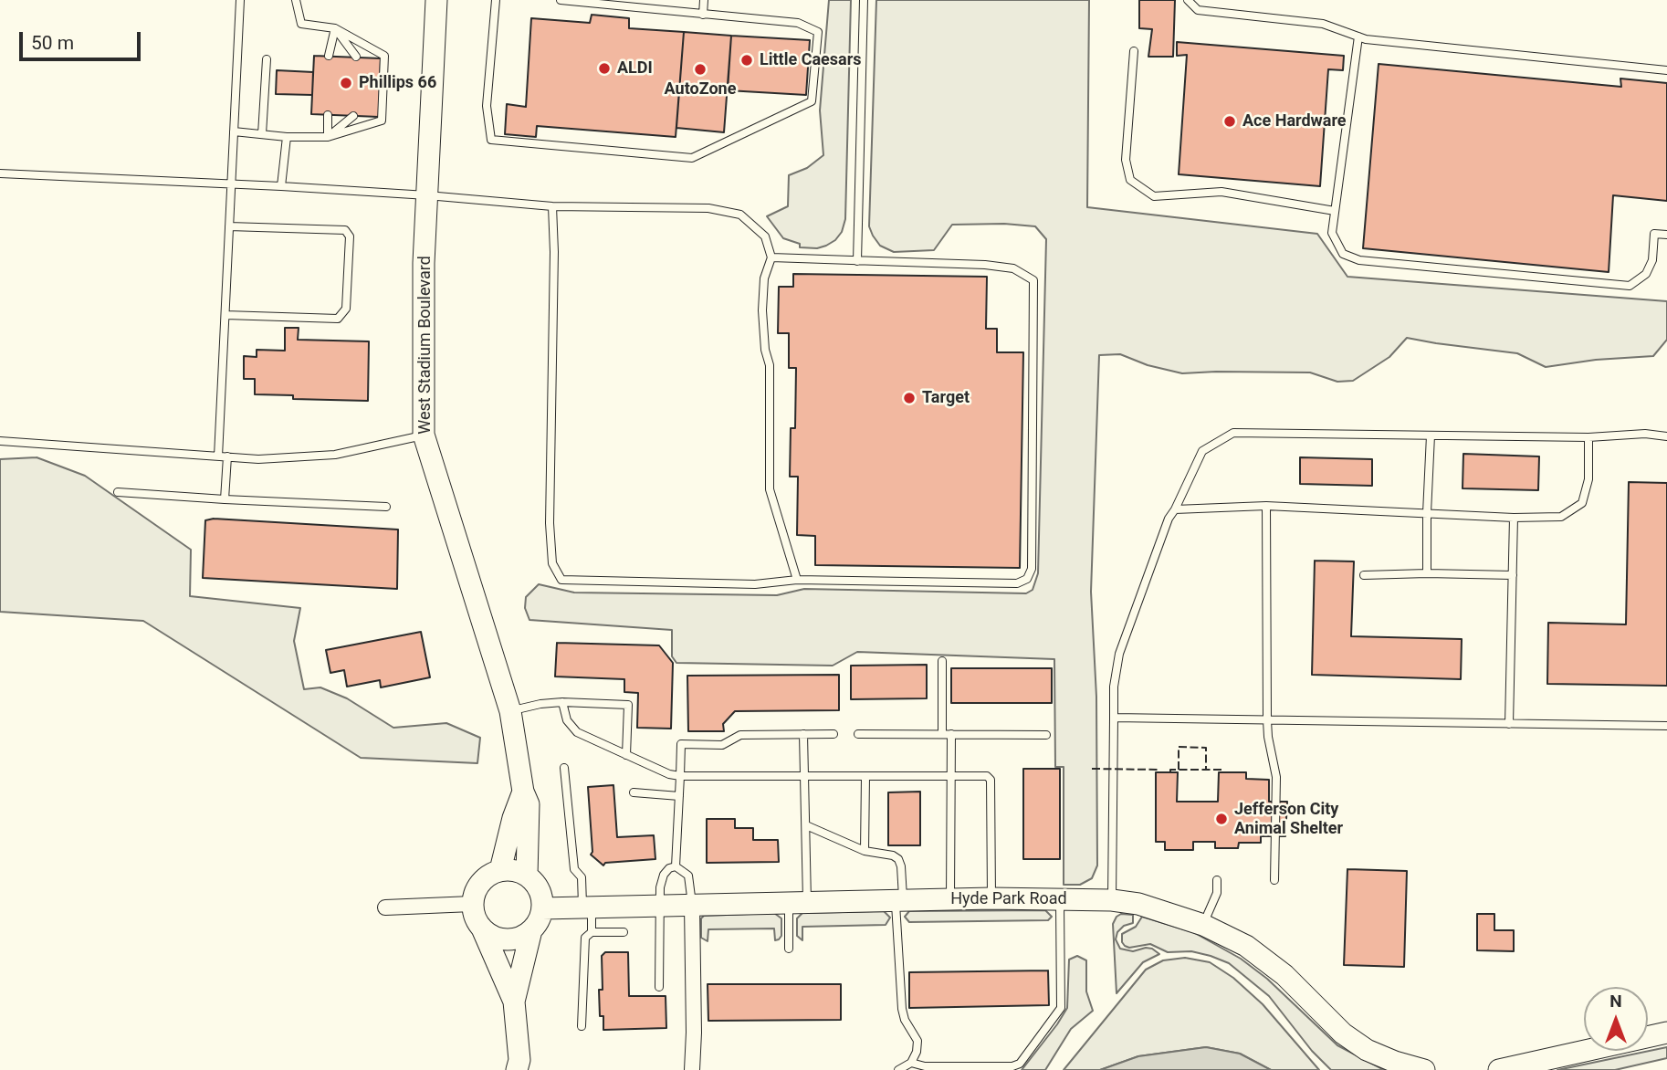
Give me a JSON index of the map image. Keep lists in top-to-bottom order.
{
  "streets": {
    "main road": ["West Stadium Boulevard", "Hyde Park Road"]
  },
  "crossings": [
    ["West Stadium Boulevard", "Hyde Park Road"]
  ],
  "places": [
    "Little Caesars",
    "ALDI",
    "AutoZone",
    "Phillips 66",
    "Ace Hardware",
    "Target",
    "Jefferson City Animal Shelter"
  ],
  "scale_bar": "50 m",
  "north": "top"
}
